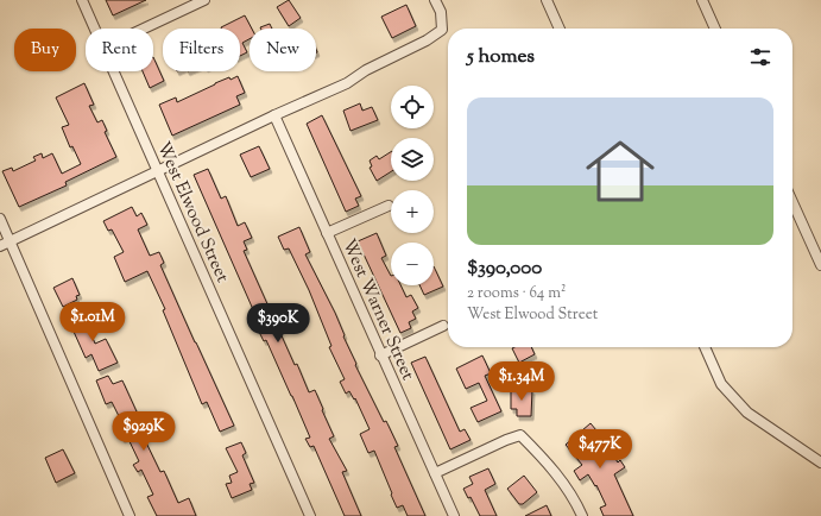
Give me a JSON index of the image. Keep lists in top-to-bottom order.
{
  "streets": {
    "street": ["West Elwood Street", "West Warner Street"]
  },
  "page": {
    "chip": [
      "Buy",
      "Rent",
      "Filters",
      "New"
    ],
    "heading": "5 homes",
    "map_buttons": ["+", "−"],
    "list": [
      {
        "name": "$390,000",
        "note": "2 rooms · 64 m² · West Elwood Street"
      }
    ],
    "price": [
      "$1.01M",
      "$390K",
      "$1.34M",
      "$929K",
      "$477K"
    ]
  }
}
